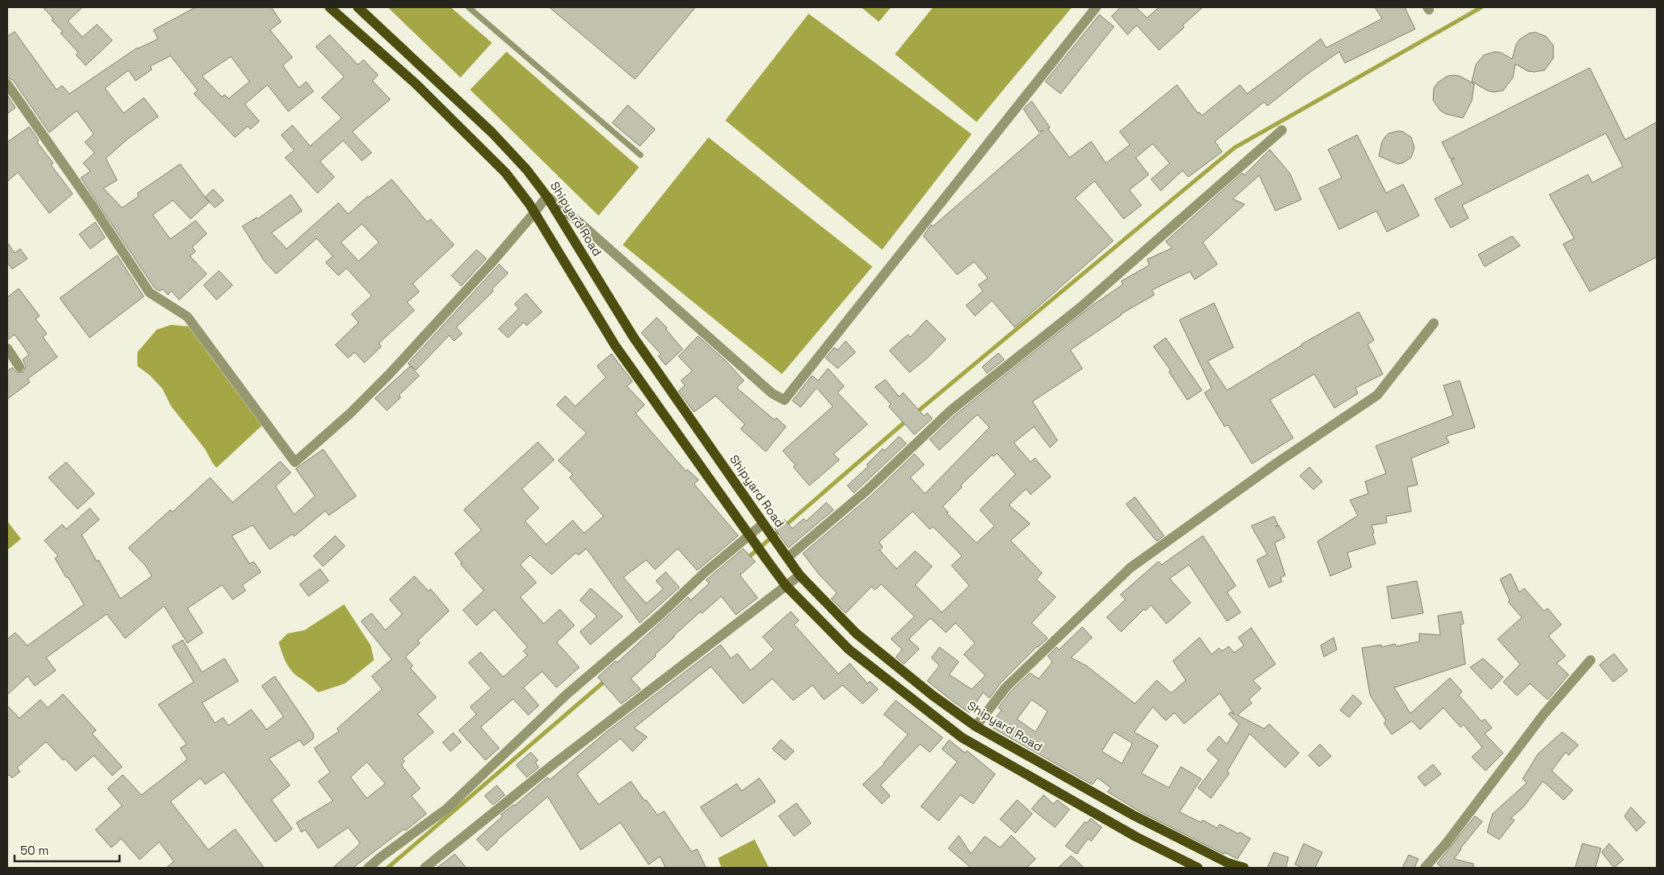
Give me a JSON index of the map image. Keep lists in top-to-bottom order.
{
  "streets": {
    "main road": ["Shipyard Road"]
  },
  "scale_bar": "50 m"
}
